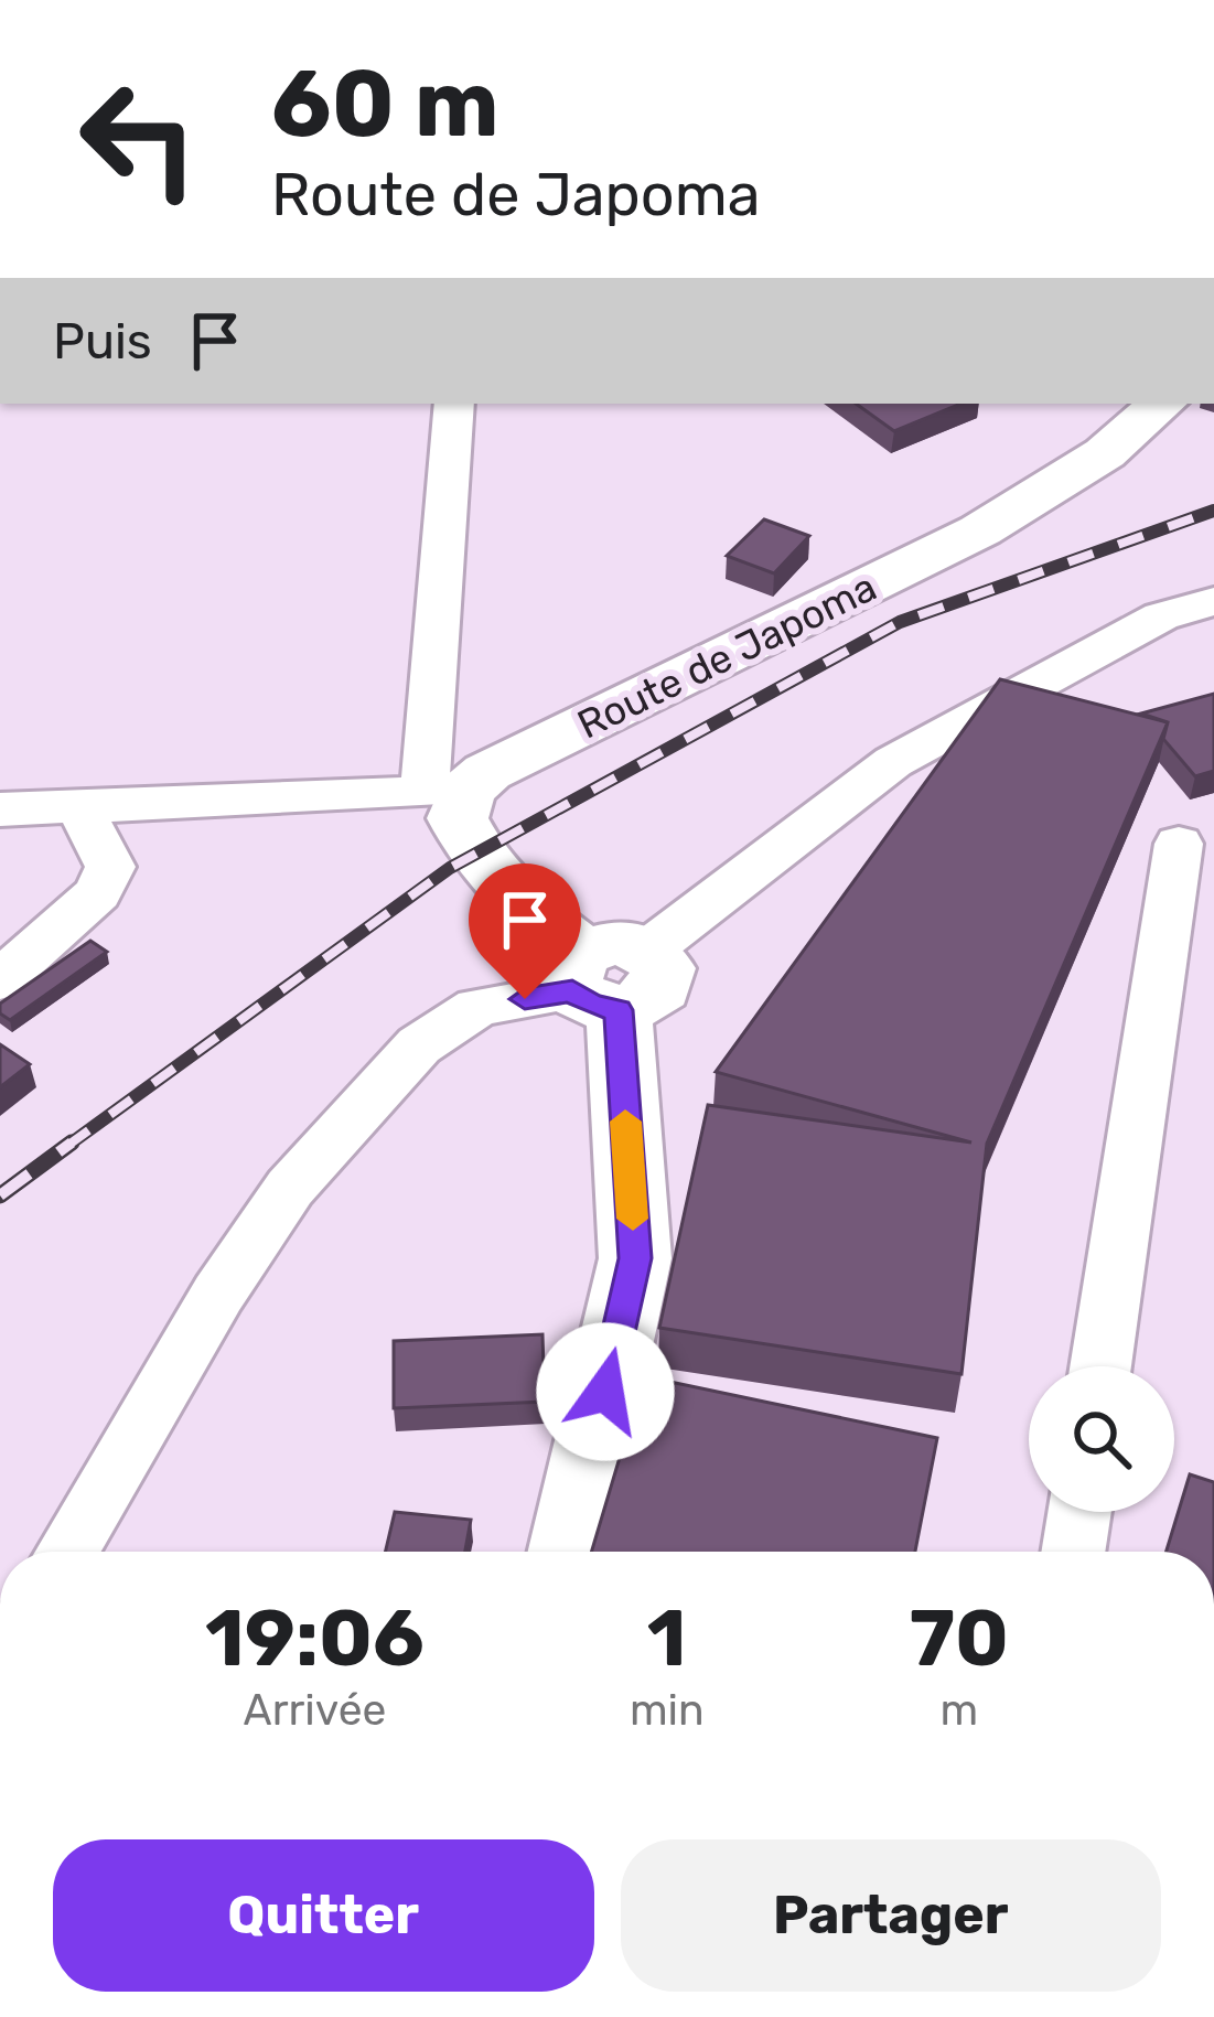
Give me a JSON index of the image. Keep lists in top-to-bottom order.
{
  "streets": {
    "street": ["Route de Japoma"]
  },
  "page": {
    "turn": ["60 m", "Route de Japoma"],
    "then": "Puis",
    "eta": [
      "19:06",
      "Arrivée",
      "1",
      "min",
      "70",
      "m"
    ],
    "buttons": ["Quitter", "Partager"]
  }
}
